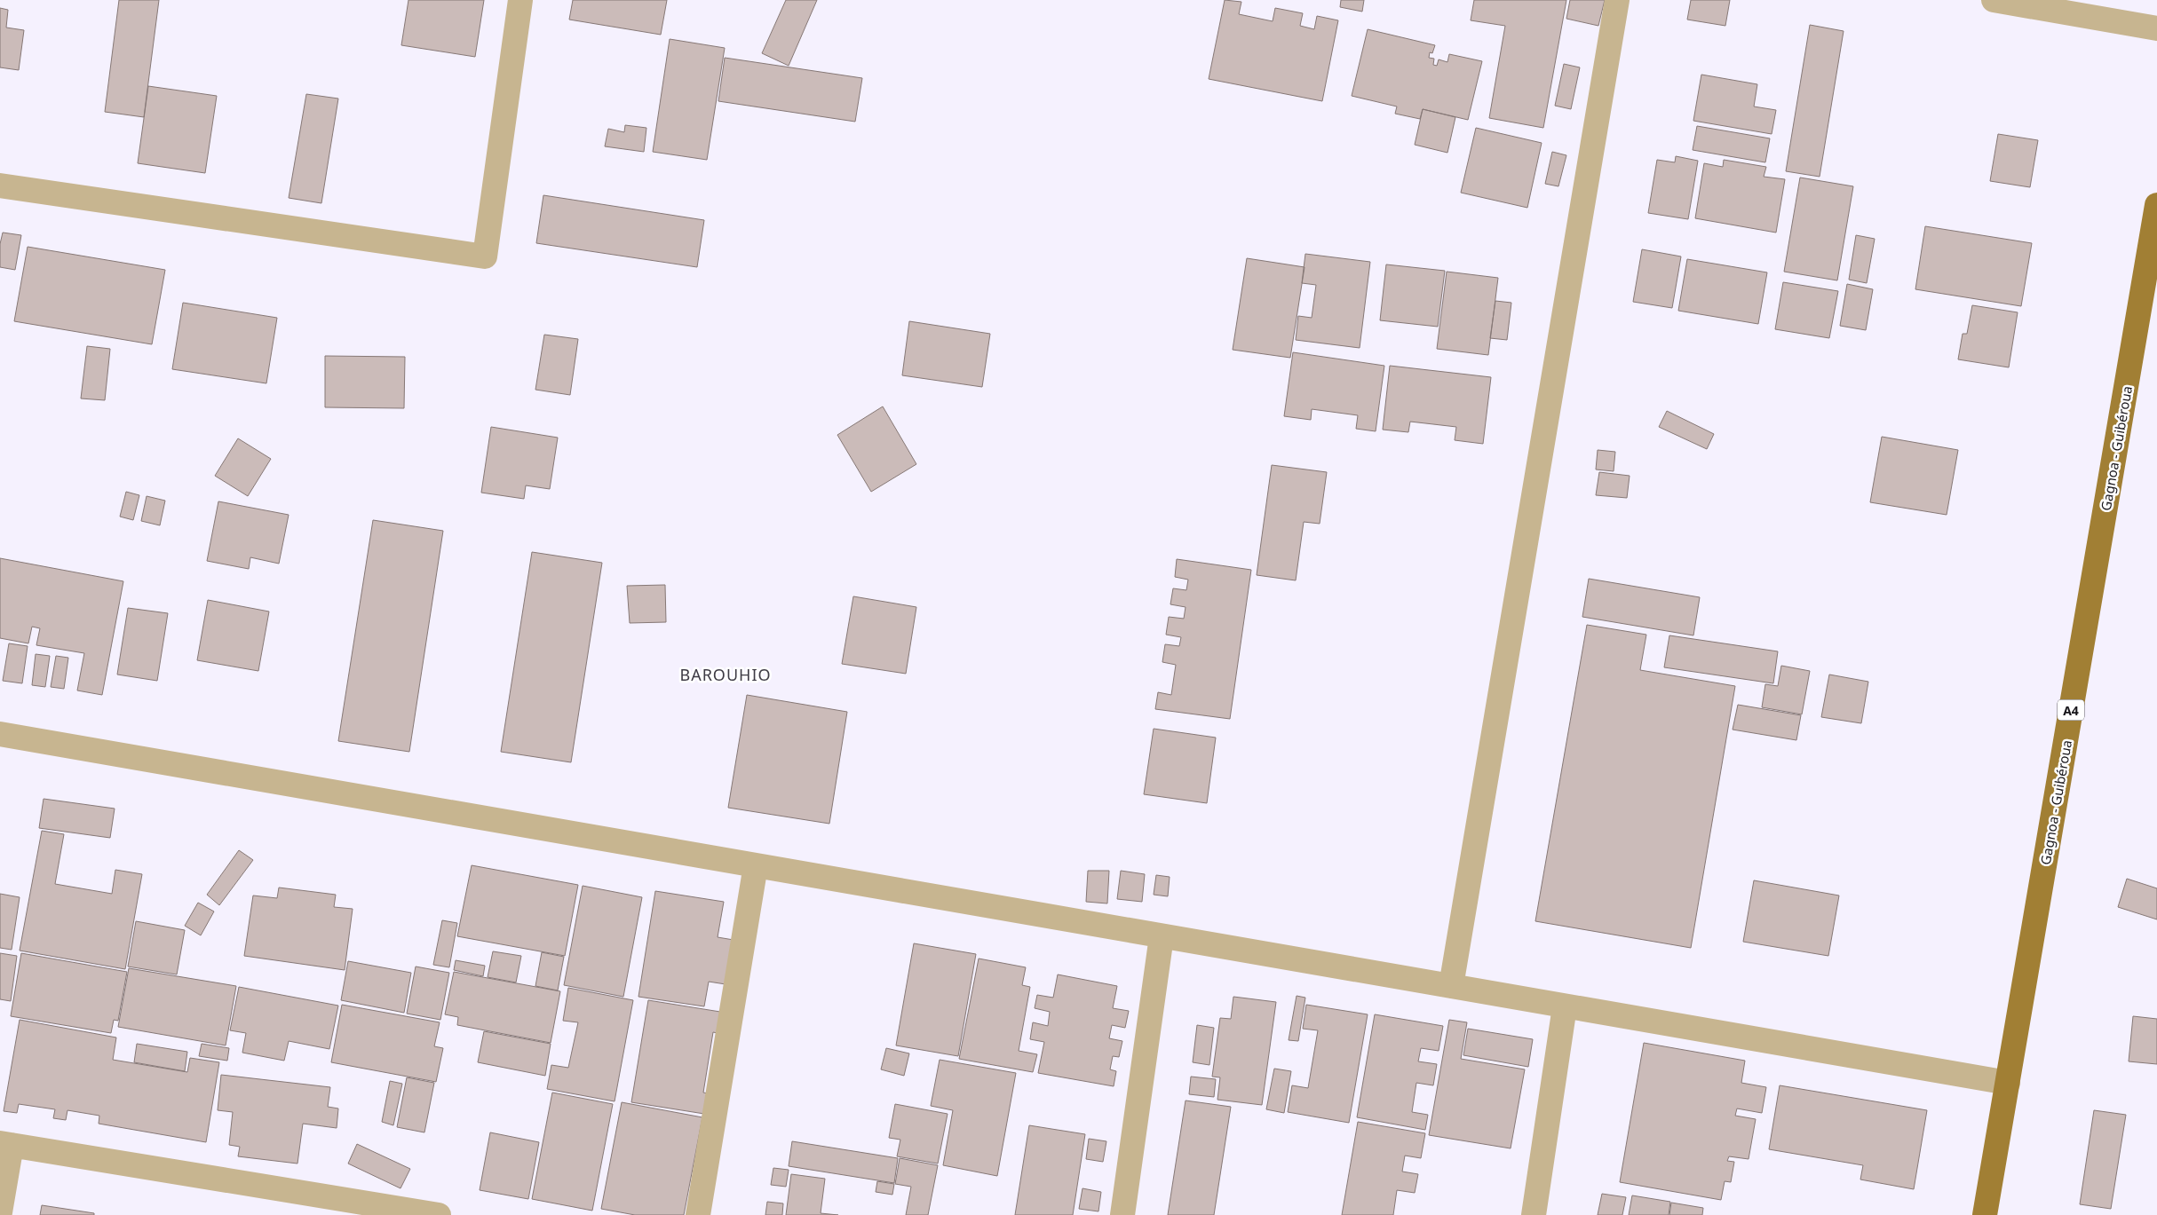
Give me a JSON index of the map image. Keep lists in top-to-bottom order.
{
  "streets": {
    "main road": ["Gagnoa - Guibéroua", "A4"]
  },
  "districts": ["BAROUHIO"]
}
